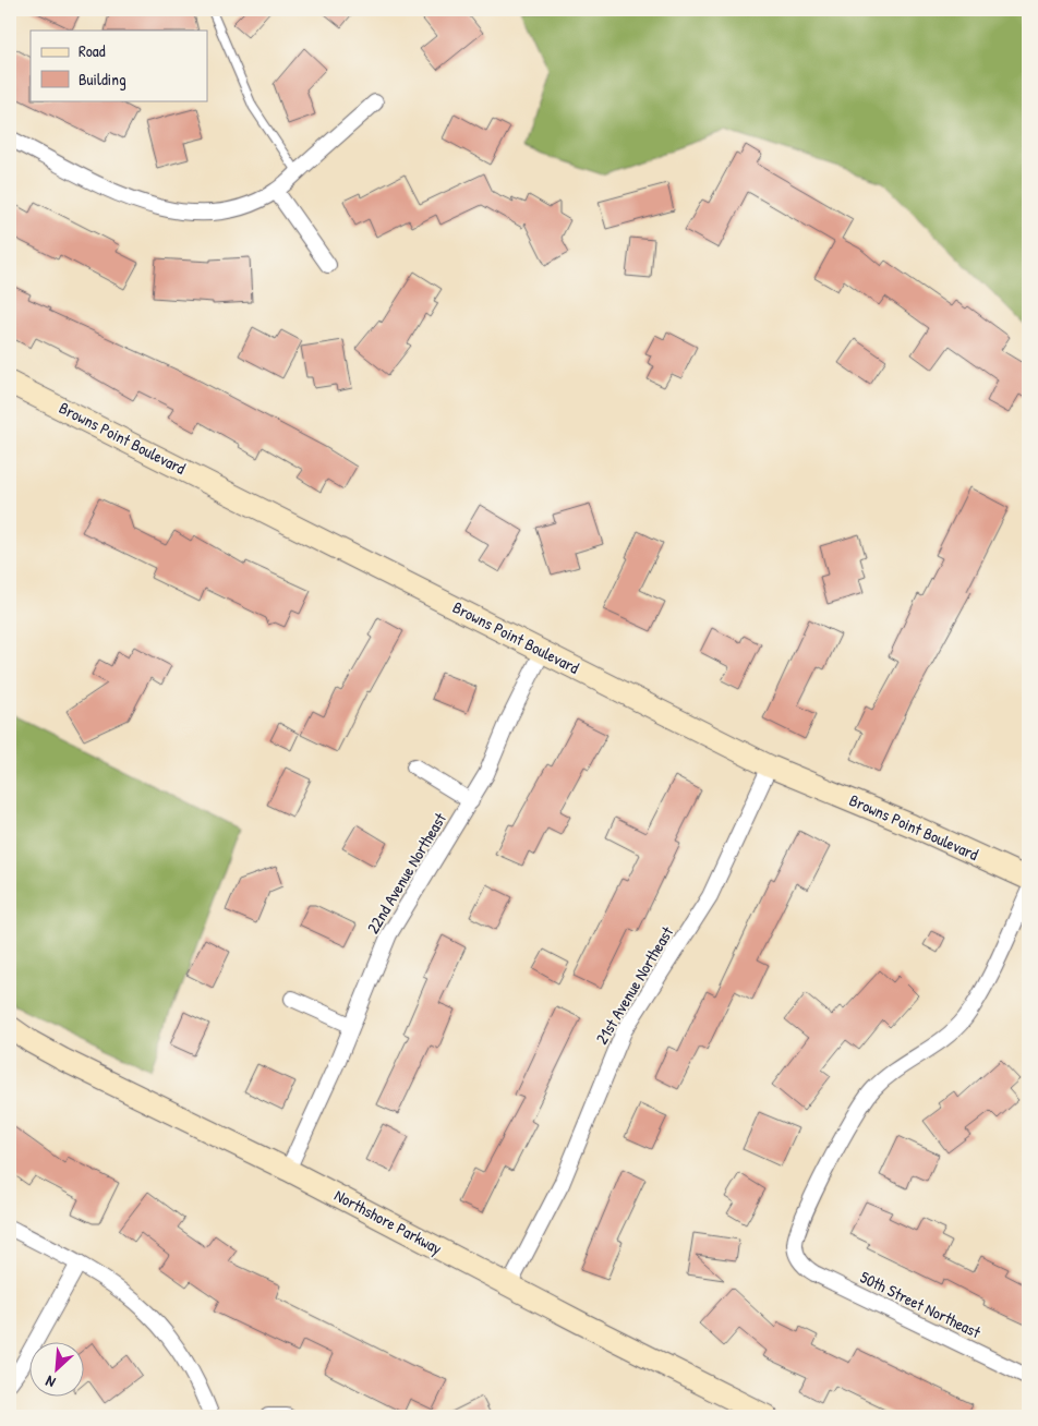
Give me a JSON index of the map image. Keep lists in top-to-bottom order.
{
  "streets": {
    "street": [
      "Browns Point Boulevard",
      "22nd Avenue Northeast",
      "21st Avenue Northeast",
      "Northshore Parkway",
      "50th Street Northeast"
    ]
  },
  "crossings": [
    ["Browns Point Boulevard", "22nd Avenue Northeast"],
    ["Browns Point Boulevard", "21st Avenue Northeast"],
    ["22nd Avenue Northeast", "Northshore Parkway"],
    ["21st Avenue Northeast", "Northshore Parkway"]
  ],
  "legend": ["Road", "Building"],
  "north": "bottom left"
}
